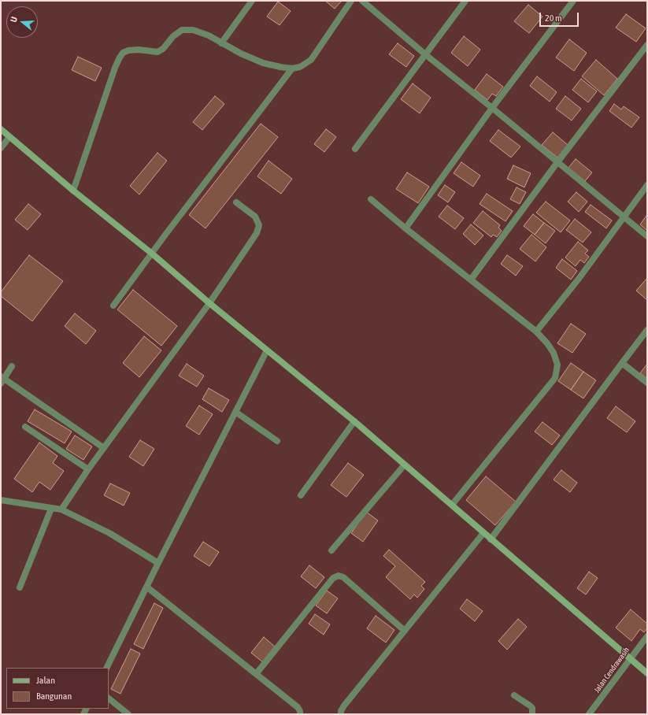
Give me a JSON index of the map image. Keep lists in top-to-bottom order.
{
  "streets": {
    "street": ["Jalan Cendrawasih"]
  },
  "legend": ["Jalan", "Bangunan"],
  "scale_bar": "20 m",
  "north": "left"
}
